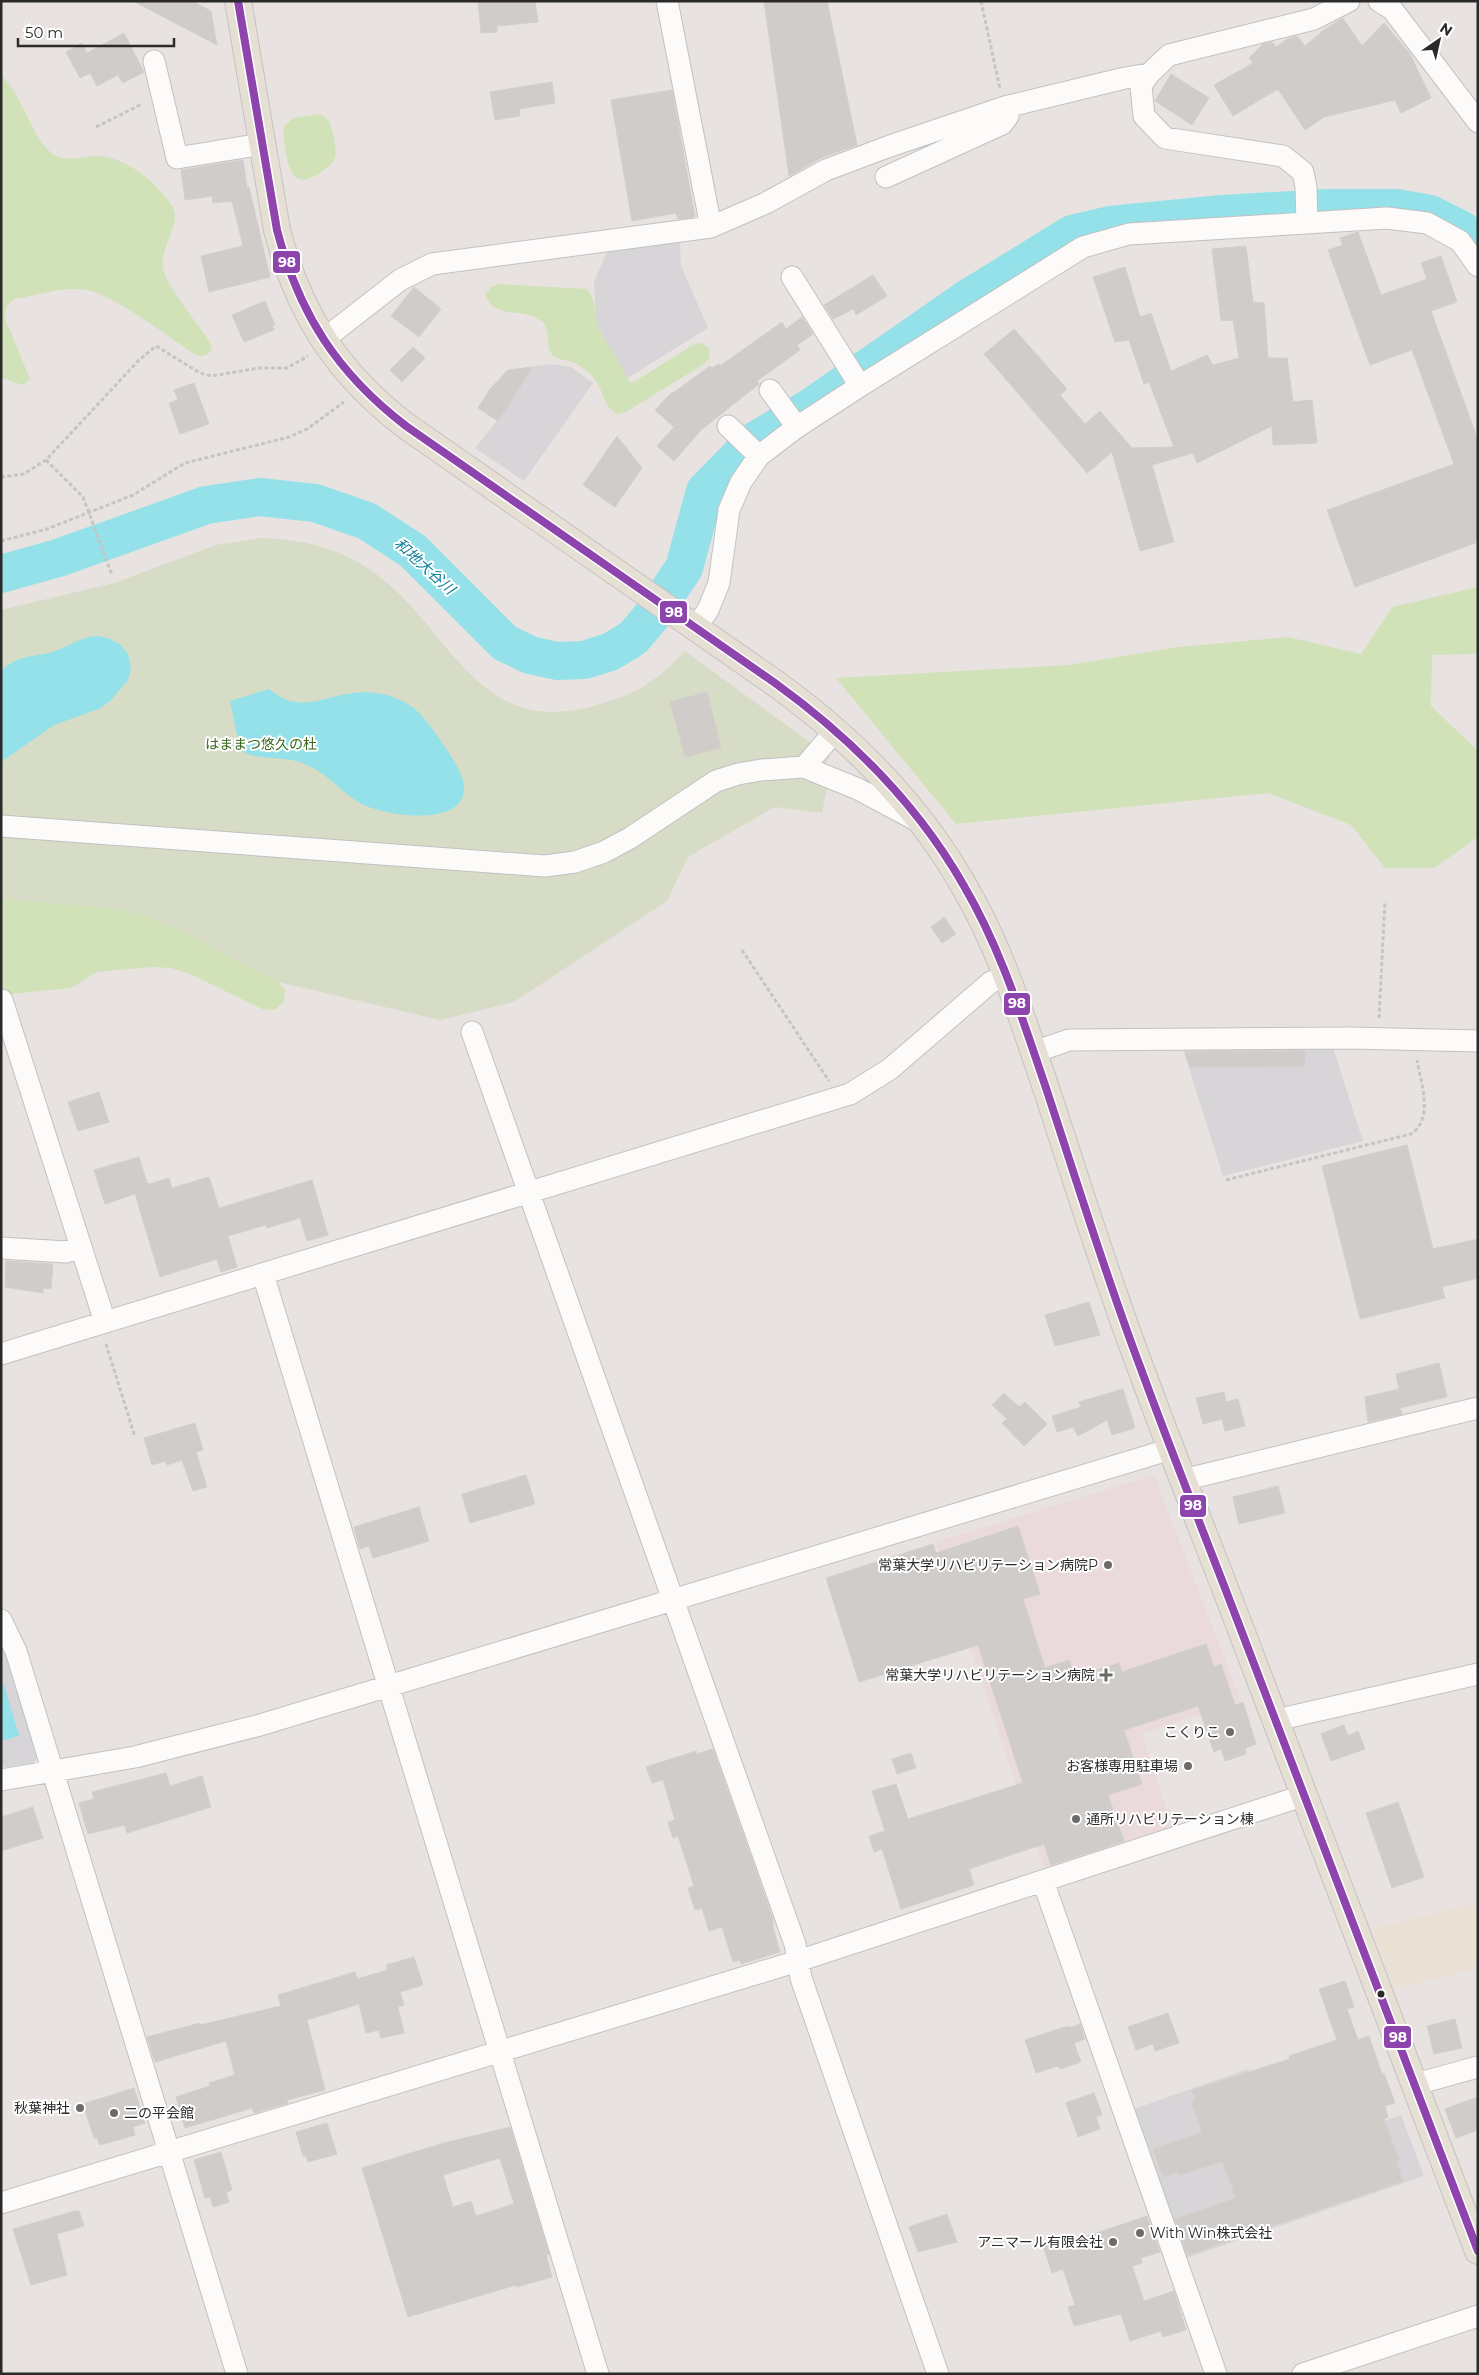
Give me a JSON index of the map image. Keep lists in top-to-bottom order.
{
  "water": ["和地大谷川"],
  "parks": ["はままつ悠久の杜"],
  "places": {
    "other": [
      "常葉大学リハビリテーション病院P",
      "こくりこ",
      "お客様専用駐車場",
      "通所リハビリテーション棟",
      "秋葉神社",
      "二の平会館",
      "With Win株式会社",
      "アニマール有限会社"
    ],
    "health": ["常葉大学リハビリテーション病院"]
  },
  "lines": ["transit line 98"],
  "scale_bar": "50 m",
  "north": "top right"
}
